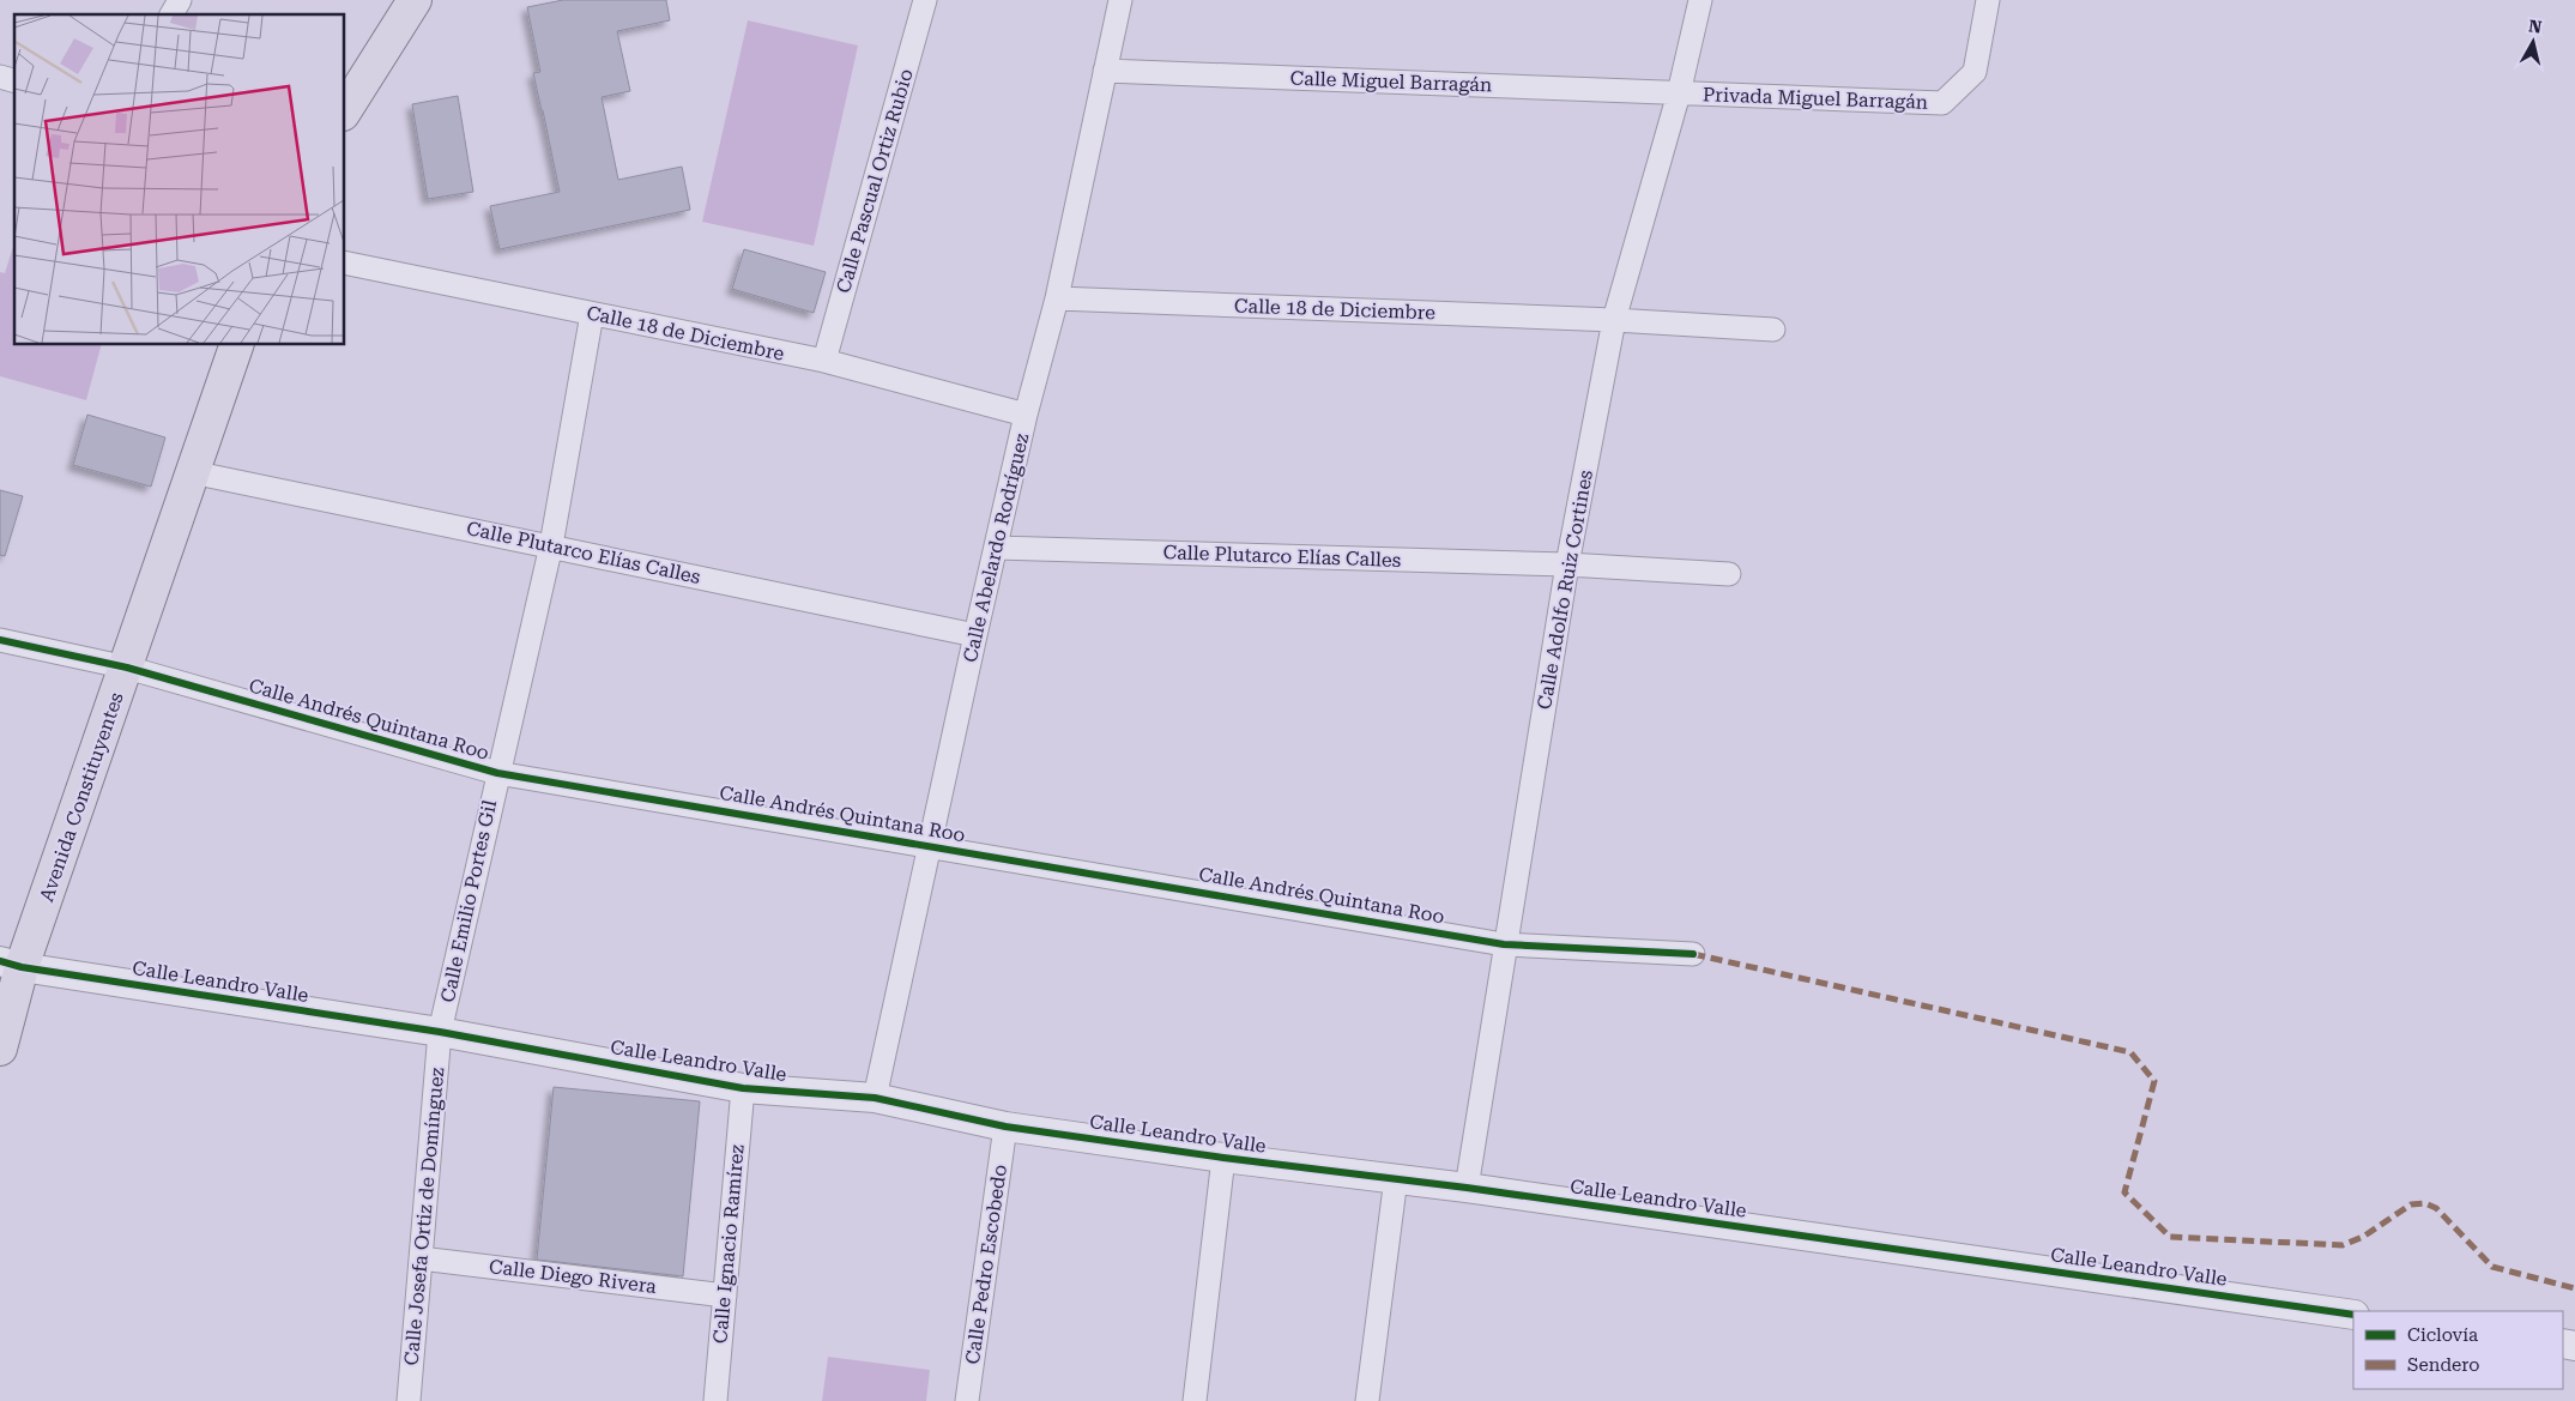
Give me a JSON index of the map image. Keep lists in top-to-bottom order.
{
  "streets": {
    "main road": ["Avenida Constituyentes"],
    "street": [
      "Calle Miguel Barragán",
      "Privada Miguel Barragán",
      "Calle Pascual Ortiz Rubio",
      "Calle 18 de Diciembre",
      "Calle Abelardo Rodríguez",
      "Calle Plutarco Elías Calles",
      "Calle Adolfo Ruiz Cortines",
      "Calle Andrés Quintana Roo",
      "Calle Emilio Portes Gil",
      "Calle Leandro Valle",
      "Calle Josefa Ortiz de Domínguez",
      "Calle Ignacio Ramírez",
      "Calle Pedro Escobedo",
      "Calle Diego Rivera"
    ]
  },
  "crossings": [
    ["Calle Miguel Barragán", "Privada Miguel Barragán"],
    ["Calle Miguel Barragán", "Calle Abelardo Rodríguez"],
    ["Calle Miguel Barragán", "Calle Adolfo Ruiz Cortines"],
    ["Privada Miguel Barragán", "Calle Adolfo Ruiz Cortines"],
    ["Calle Pascual Ortiz Rubio", "Calle 18 de Diciembre"],
    ["Calle 18 de Diciembre", "Calle Abelardo Rodríguez"],
    ["Calle 18 de Diciembre", "Calle Adolfo Ruiz Cortines"],
    ["Calle 18 de Diciembre", "Calle Emilio Portes Gil"],
    ["Calle Abelardo Rodríguez", "Calle Plutarco Elías Calles"],
    ["Calle Abelardo Rodríguez", "Calle Andrés Quintana Roo"],
    ["Calle Abelardo Rodríguez", "Calle Leandro Valle"],
    ["Calle Plutarco Elías Calles", "Calle Adolfo Ruiz Cortines"],
    ["Calle Plutarco Elías Calles", "Avenida Constituyentes"],
    ["Calle Plutarco Elías Calles", "Calle Emilio Portes Gil"],
    ["Calle Adolfo Ruiz Cortines", "Calle Andrés Quintana Roo"],
    ["Calle Adolfo Ruiz Cortines", "Calle Leandro Valle"],
    ["Calle Andrés Quintana Roo", "Avenida Constituyentes"],
    ["Calle Andrés Quintana Roo", "Calle Emilio Portes Gil"],
    ["Avenida Constituyentes", "Calle Leandro Valle"],
    ["Calle Emilio Portes Gil", "Calle Leandro Valle"],
    ["Calle Emilio Portes Gil", "Calle Josefa Ortiz de Domínguez"],
    ["Calle Leandro Valle", "Calle Josefa Ortiz de Domínguez"],
    ["Calle Leandro Valle", "Calle Ignacio Ramírez"],
    ["Calle Leandro Valle", "Calle Pedro Escobedo"],
    ["Calle Josefa Ortiz de Domínguez", "Calle Diego Rivera"],
    ["Calle Ignacio Ramírez", "Calle Diego Rivera"]
  ],
  "legend": ["Ciclovía", "Sendero"],
  "north": "top"
}
